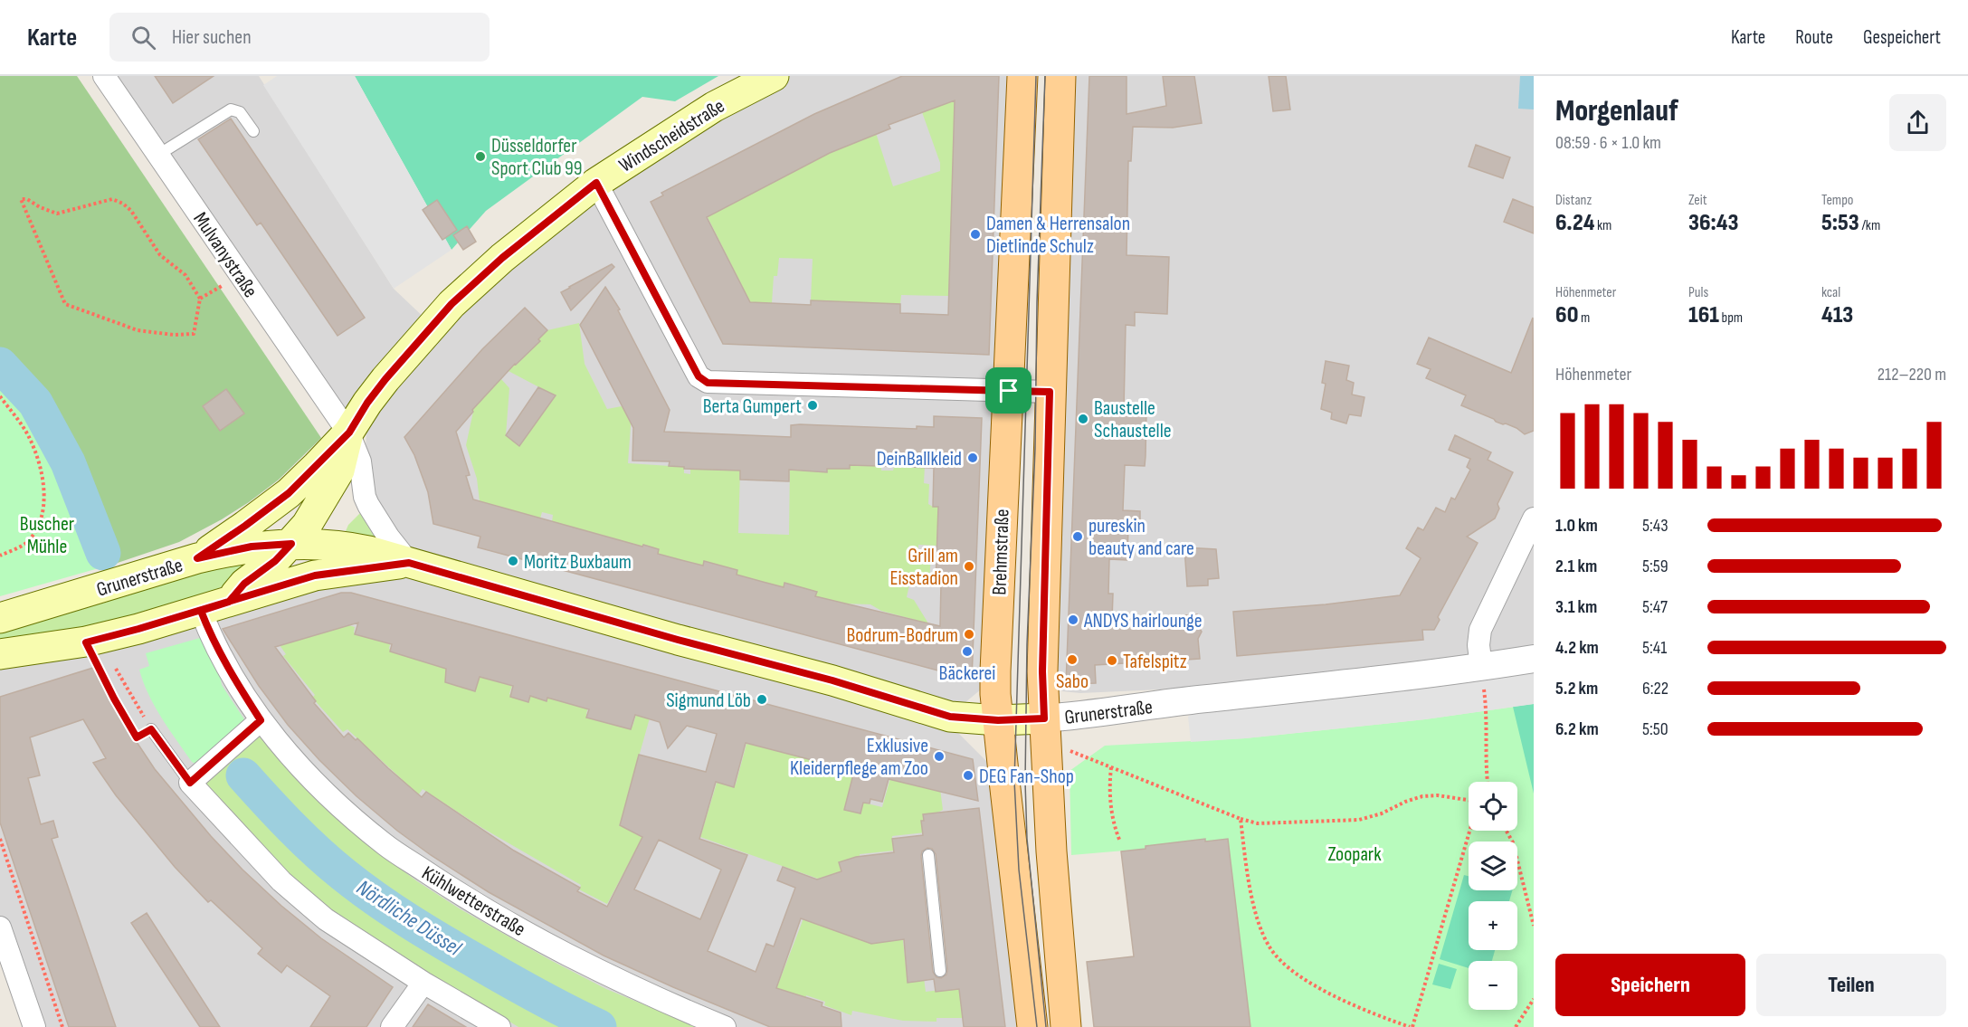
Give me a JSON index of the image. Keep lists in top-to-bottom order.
{
  "streets": {
    "main road": ["Windscheidstraße", "Brehmstraße", "Grunerstraße"],
    "street": ["Mulvanystraße", "Kühlwetterstraße"]
  },
  "crossings": [
    ["Windscheidstraße", "Mulvanystraße"],
    ["Windscheidstraße", "Grunerstraße"],
    ["Brehmstraße", "Grunerstraße"],
    ["Grunerstraße", "Kühlwetterstraße"]
  ],
  "water": ["Nördliche Düssel"],
  "parks": ["Buscher Mühle", "Zoopark"],
  "places": [
    "Düsseldorfer Sport Club 99",
    "Damen & Herrensalon Dietlinde Schulz",
    "Berta Gumpert",
    "Baustelle Schaustelle",
    "DeinBallkleid",
    "pureskin beauty and care",
    "Moritz Buxbaum",
    "Grill am Eisstadion",
    "ANDYS hairlounge",
    "Bodrum-Bodrum",
    "Bäckerei",
    "Sabo",
    "Tafelspitz",
    "Sigmund Löb",
    "Exklusive Kleiderpflege am Zoo",
    "DEG Fan-Shop"
  ],
  "page": {
    "header": "Karte",
    "search": "Hier suchen",
    "nav": ["Karte", "Route", "Gespeichert"],
    "heading": ["Morgenlauf", "08:59 · 6 × 1.0 km"],
    "stats": [
      ["Distanz", "6.24 km"],
      ["Zeit", "36:43"],
      ["Tempo", "5:53 /km"],
      ["Höhenmeter", "60 m"],
      ["Puls", "161 bpm"],
      ["kcal", "413"]
    ],
    "chart": ["Höhenmeter", "212–220 m"],
    "list": [
      {
        "name": "1.0 km",
        "note": "5:43"
      },
      {
        "name": "2.1 km",
        "note": "5:59"
      },
      {
        "name": "3.1 km",
        "note": "5:47"
      },
      {
        "name": "4.2 km",
        "note": "5:41"
      },
      {
        "name": "5.2 km",
        "note": "6:22"
      },
      {
        "name": "6.2 km",
        "note": "5:50"
      }
    ],
    "map_buttons": ["+", "−"],
    "buttons": ["Speichern", "Teilen"]
  }
}
